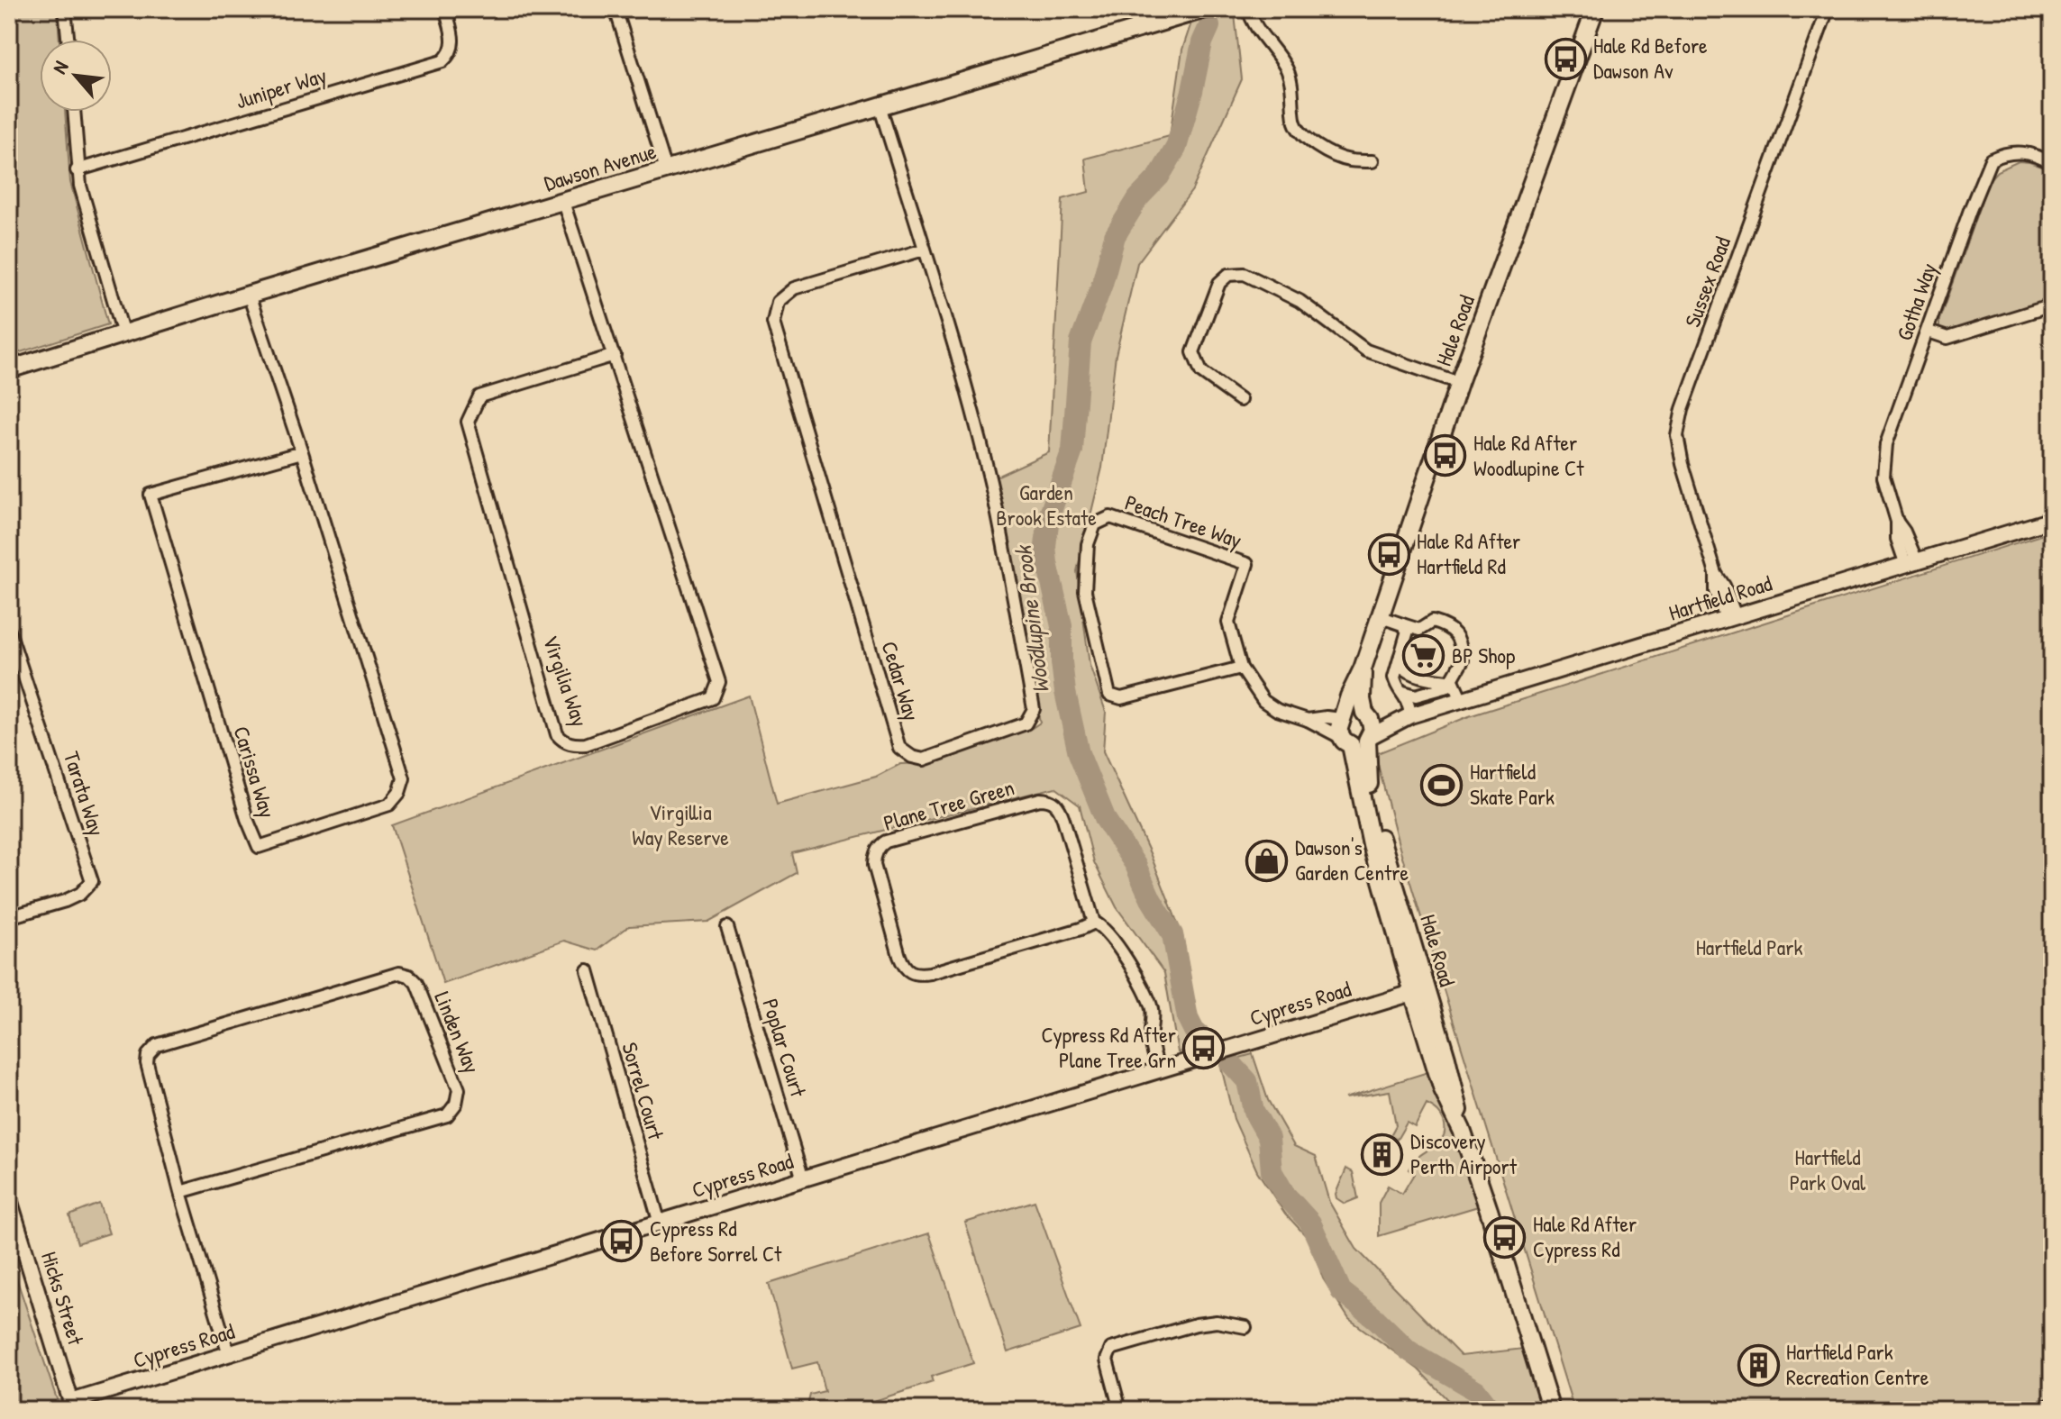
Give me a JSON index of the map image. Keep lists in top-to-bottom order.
{
  "streets": {
    "main road": ["Dawson Avenue", "Hale Road"],
    "street": [
      "Juniper Way",
      "Sussex Road",
      "Gotha Way",
      "Peach Tree Way",
      "Hartfield Road",
      "Virgilia Way",
      "Cedar Way",
      "Carissa Way",
      "Tarata Way",
      "Plane Tree Green",
      "Cypress Road",
      "Linden Way",
      "Poplar Court",
      "Sorrel Court",
      "Hicks Street"
    ]
  },
  "crossings": [
    ["Dawson Avenue", "Virgilia Way"],
    ["Dawson Avenue", "Cedar Way"],
    ["Dawson Avenue", "Carissa Way"],
    ["Sussex Road", "Hartfield Road"],
    ["Gotha Way", "Hartfield Road"],
    ["Hale Road", "Peach Tree Way"],
    ["Hale Road", "Hartfield Road"],
    ["Hale Road", "Cypress Road"],
    ["Peach Tree Way", "Hartfield Road"],
    ["Plane Tree Green", "Cypress Road"],
    ["Cypress Road", "Linden Way"],
    ["Cypress Road", "Poplar Court"],
    ["Cypress Road", "Sorrel Court"],
    ["Cypress Road", "Hicks Street"]
  ],
  "water": ["Woodlupine Brook"],
  "parks": [
    "Garden Brook Estate",
    "Virgillia Way Reserve",
    "Hartfield Park",
    "Hartfield Park Oval"
  ],
  "places": {
    "bus stop": [
      "Hale Rd Before Dawson Av",
      "Hale Rd After Woodlupine Ct",
      "Hale Rd After Hartfield Rd",
      "Cypress Rd After Plane Tree Grn",
      "Hale Rd After Cypress Rd",
      "Cypress Rd Before Sorrel Ct"
    ],
    "supermarket": ["BP Shop"],
    "sports": ["Hartfield Skate Park"],
    "shop": ["Dawson's Garden Centre"],
    "building": ["Discovery Perth Airport", "Hartfield Park Recreation Centre"]
  },
  "north": "top left"
}
